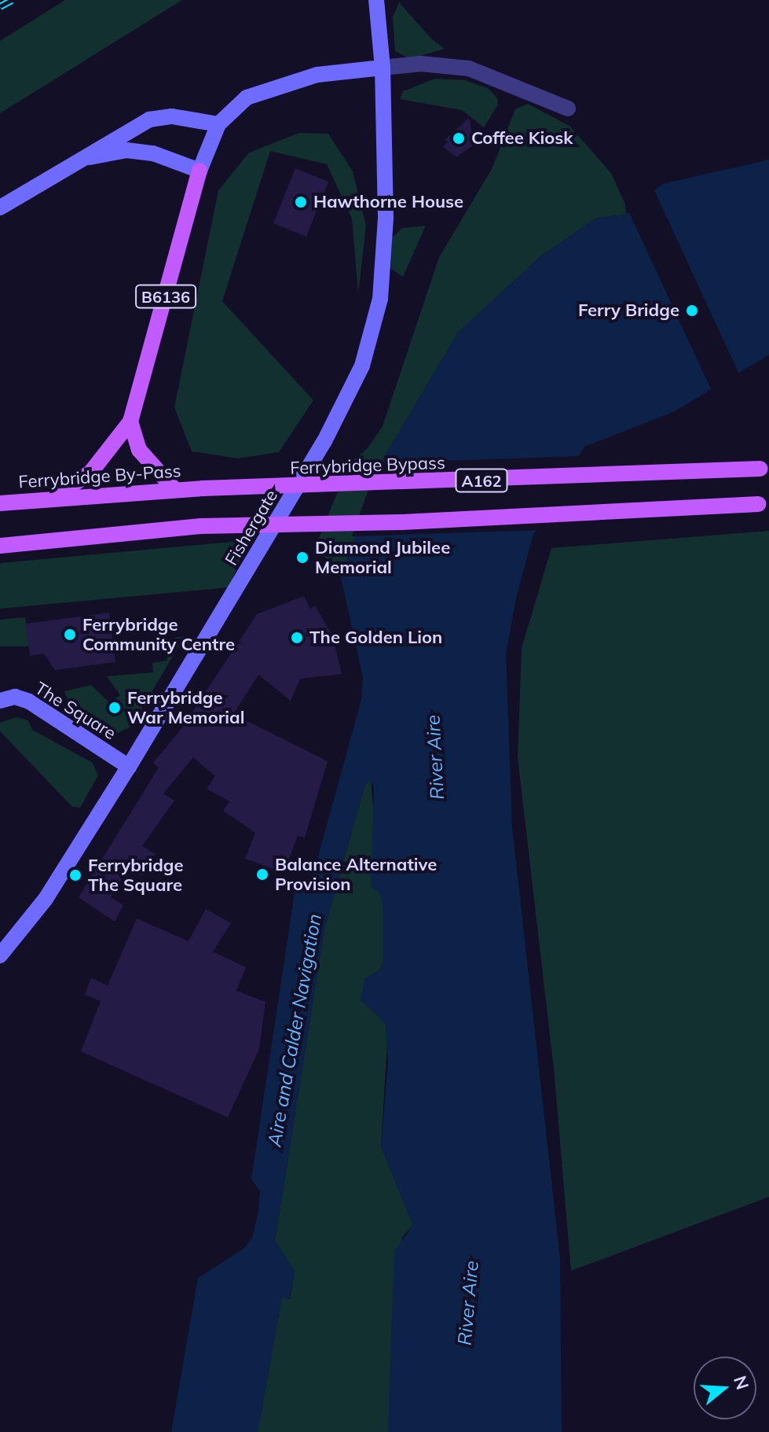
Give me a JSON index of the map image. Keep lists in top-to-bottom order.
{
  "streets": {
    "main road": [
      "B6136",
      "Ferrybridge Bypass",
      "Ferrybridge By-Pass",
      "A162",
      "Fishergate",
      "The Square"
    ]
  },
  "crossings": [
    ["B6136", "Fishergate"],
    ["Ferrybridge Bypass", "Ferrybridge By-Pass"],
    ["Fishergate", "The Square"]
  ],
  "water": ["River Aire", "Aire and Calder Navigation"],
  "places": [
    "Coffee Kiosk",
    "Hawthorne House",
    "Ferry Bridge",
    "Diamond Jubilee Memorial",
    "Ferrybridge Community Centre",
    "The Golden Lion",
    "Ferrybridge War Memorial",
    "Balance Alternative Provision",
    "Ferrybridge The Square"
  ],
  "north": "right"
}
